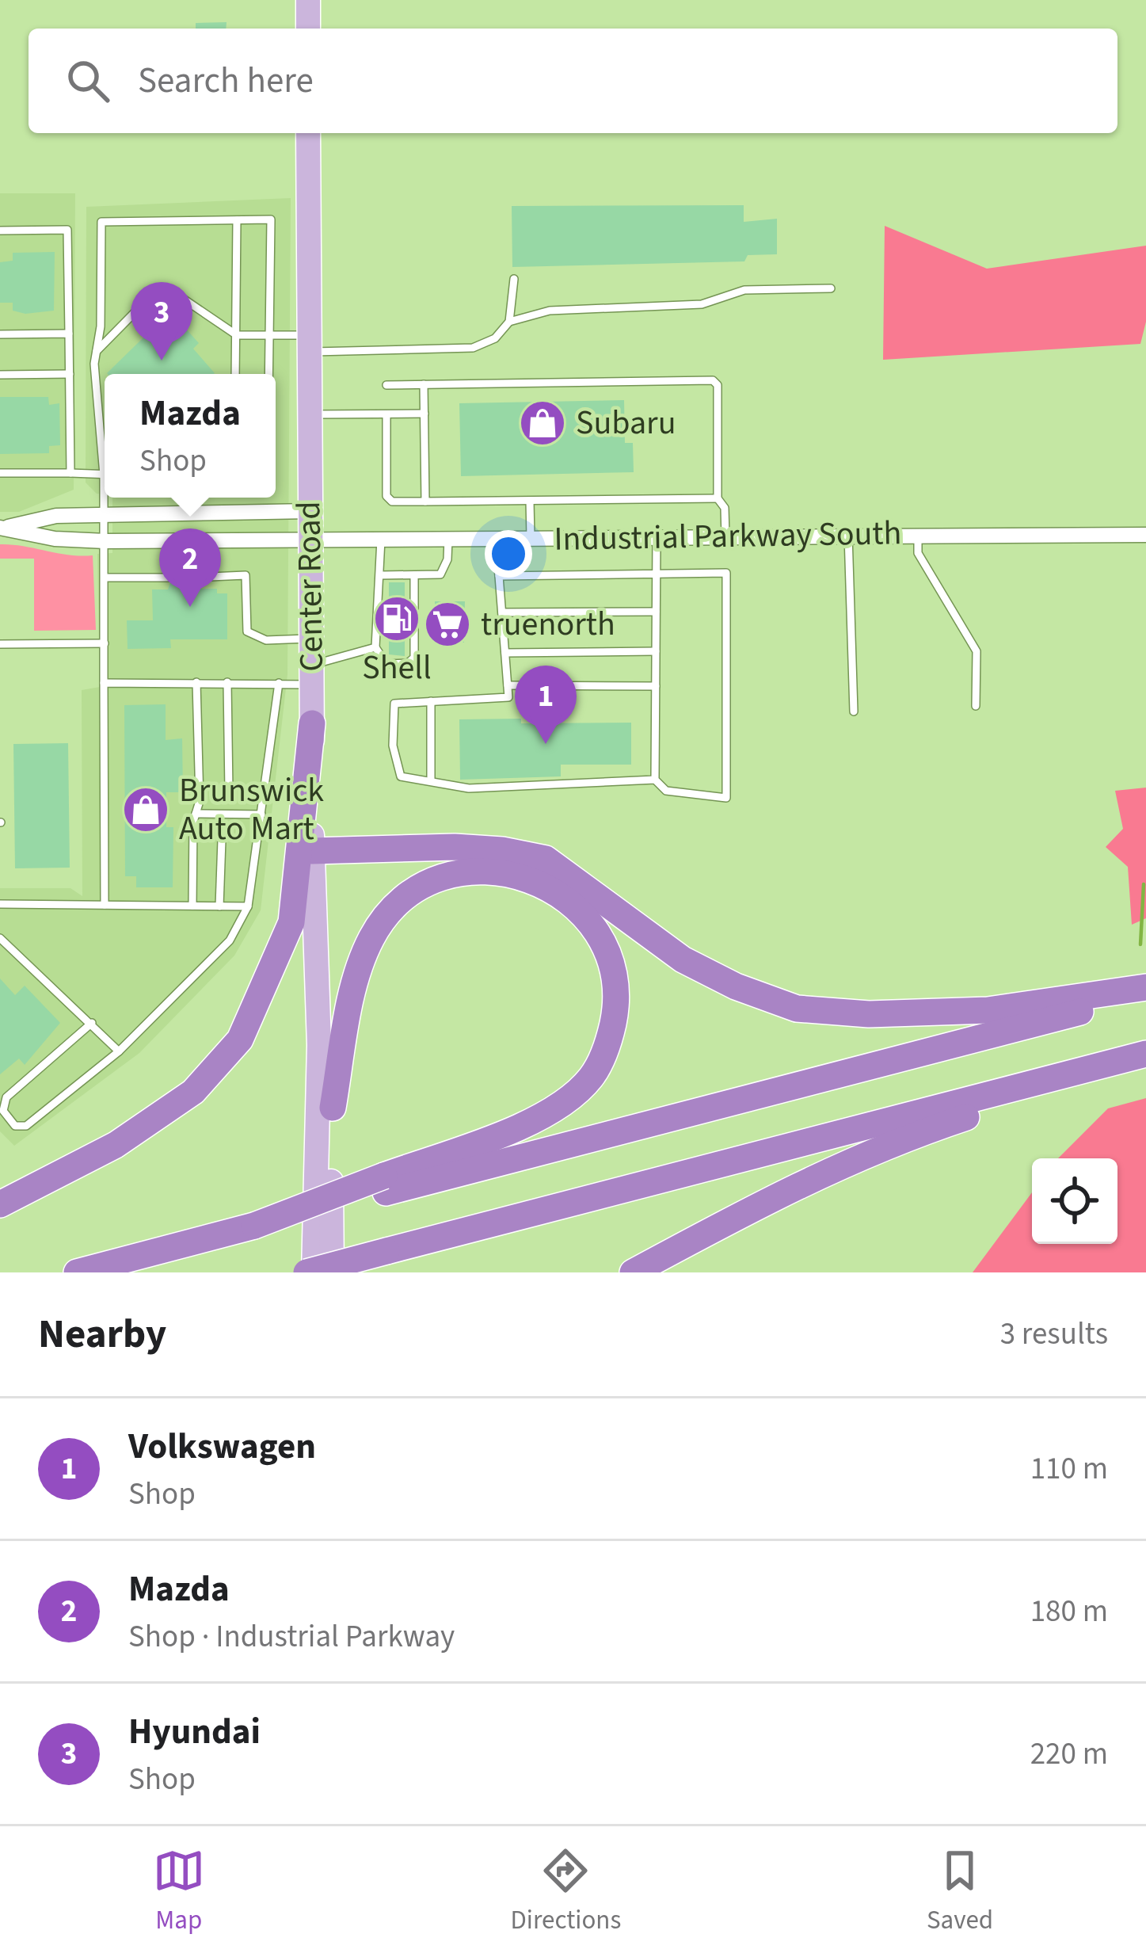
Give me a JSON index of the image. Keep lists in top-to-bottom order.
{
  "streets": {
    "main road": ["Center Road"],
    "street": ["Industrial Parkway South"]
  },
  "crossings": [
    ["Industrial Parkway South", "Center Road"]
  ],
  "places": {
    "shop": ["Subaru", "Brunswick Auto Mart"],
    "fuel station": ["Shell"],
    "supermarket": ["truenorth"]
  },
  "page": {
    "search": "Search here",
    "pins": ["3", "2", "1"],
    "popup": ["Mazda", "Shop"],
    "heading": ["Nearby", "3 results"],
    "list": [
      {
        "mark": "1",
        "name": "Volkswagen",
        "note": "Shop",
        "value": "110 m"
      },
      {
        "mark": "2",
        "name": "Mazda",
        "note": "Shop · Industrial Parkway",
        "value": "180 m"
      },
      {
        "mark": "3",
        "name": "Hyundai",
        "note": "Shop",
        "value": "220 m"
      }
    ],
    "nav": ["Map", "Directions", "Saved"]
  }
}
